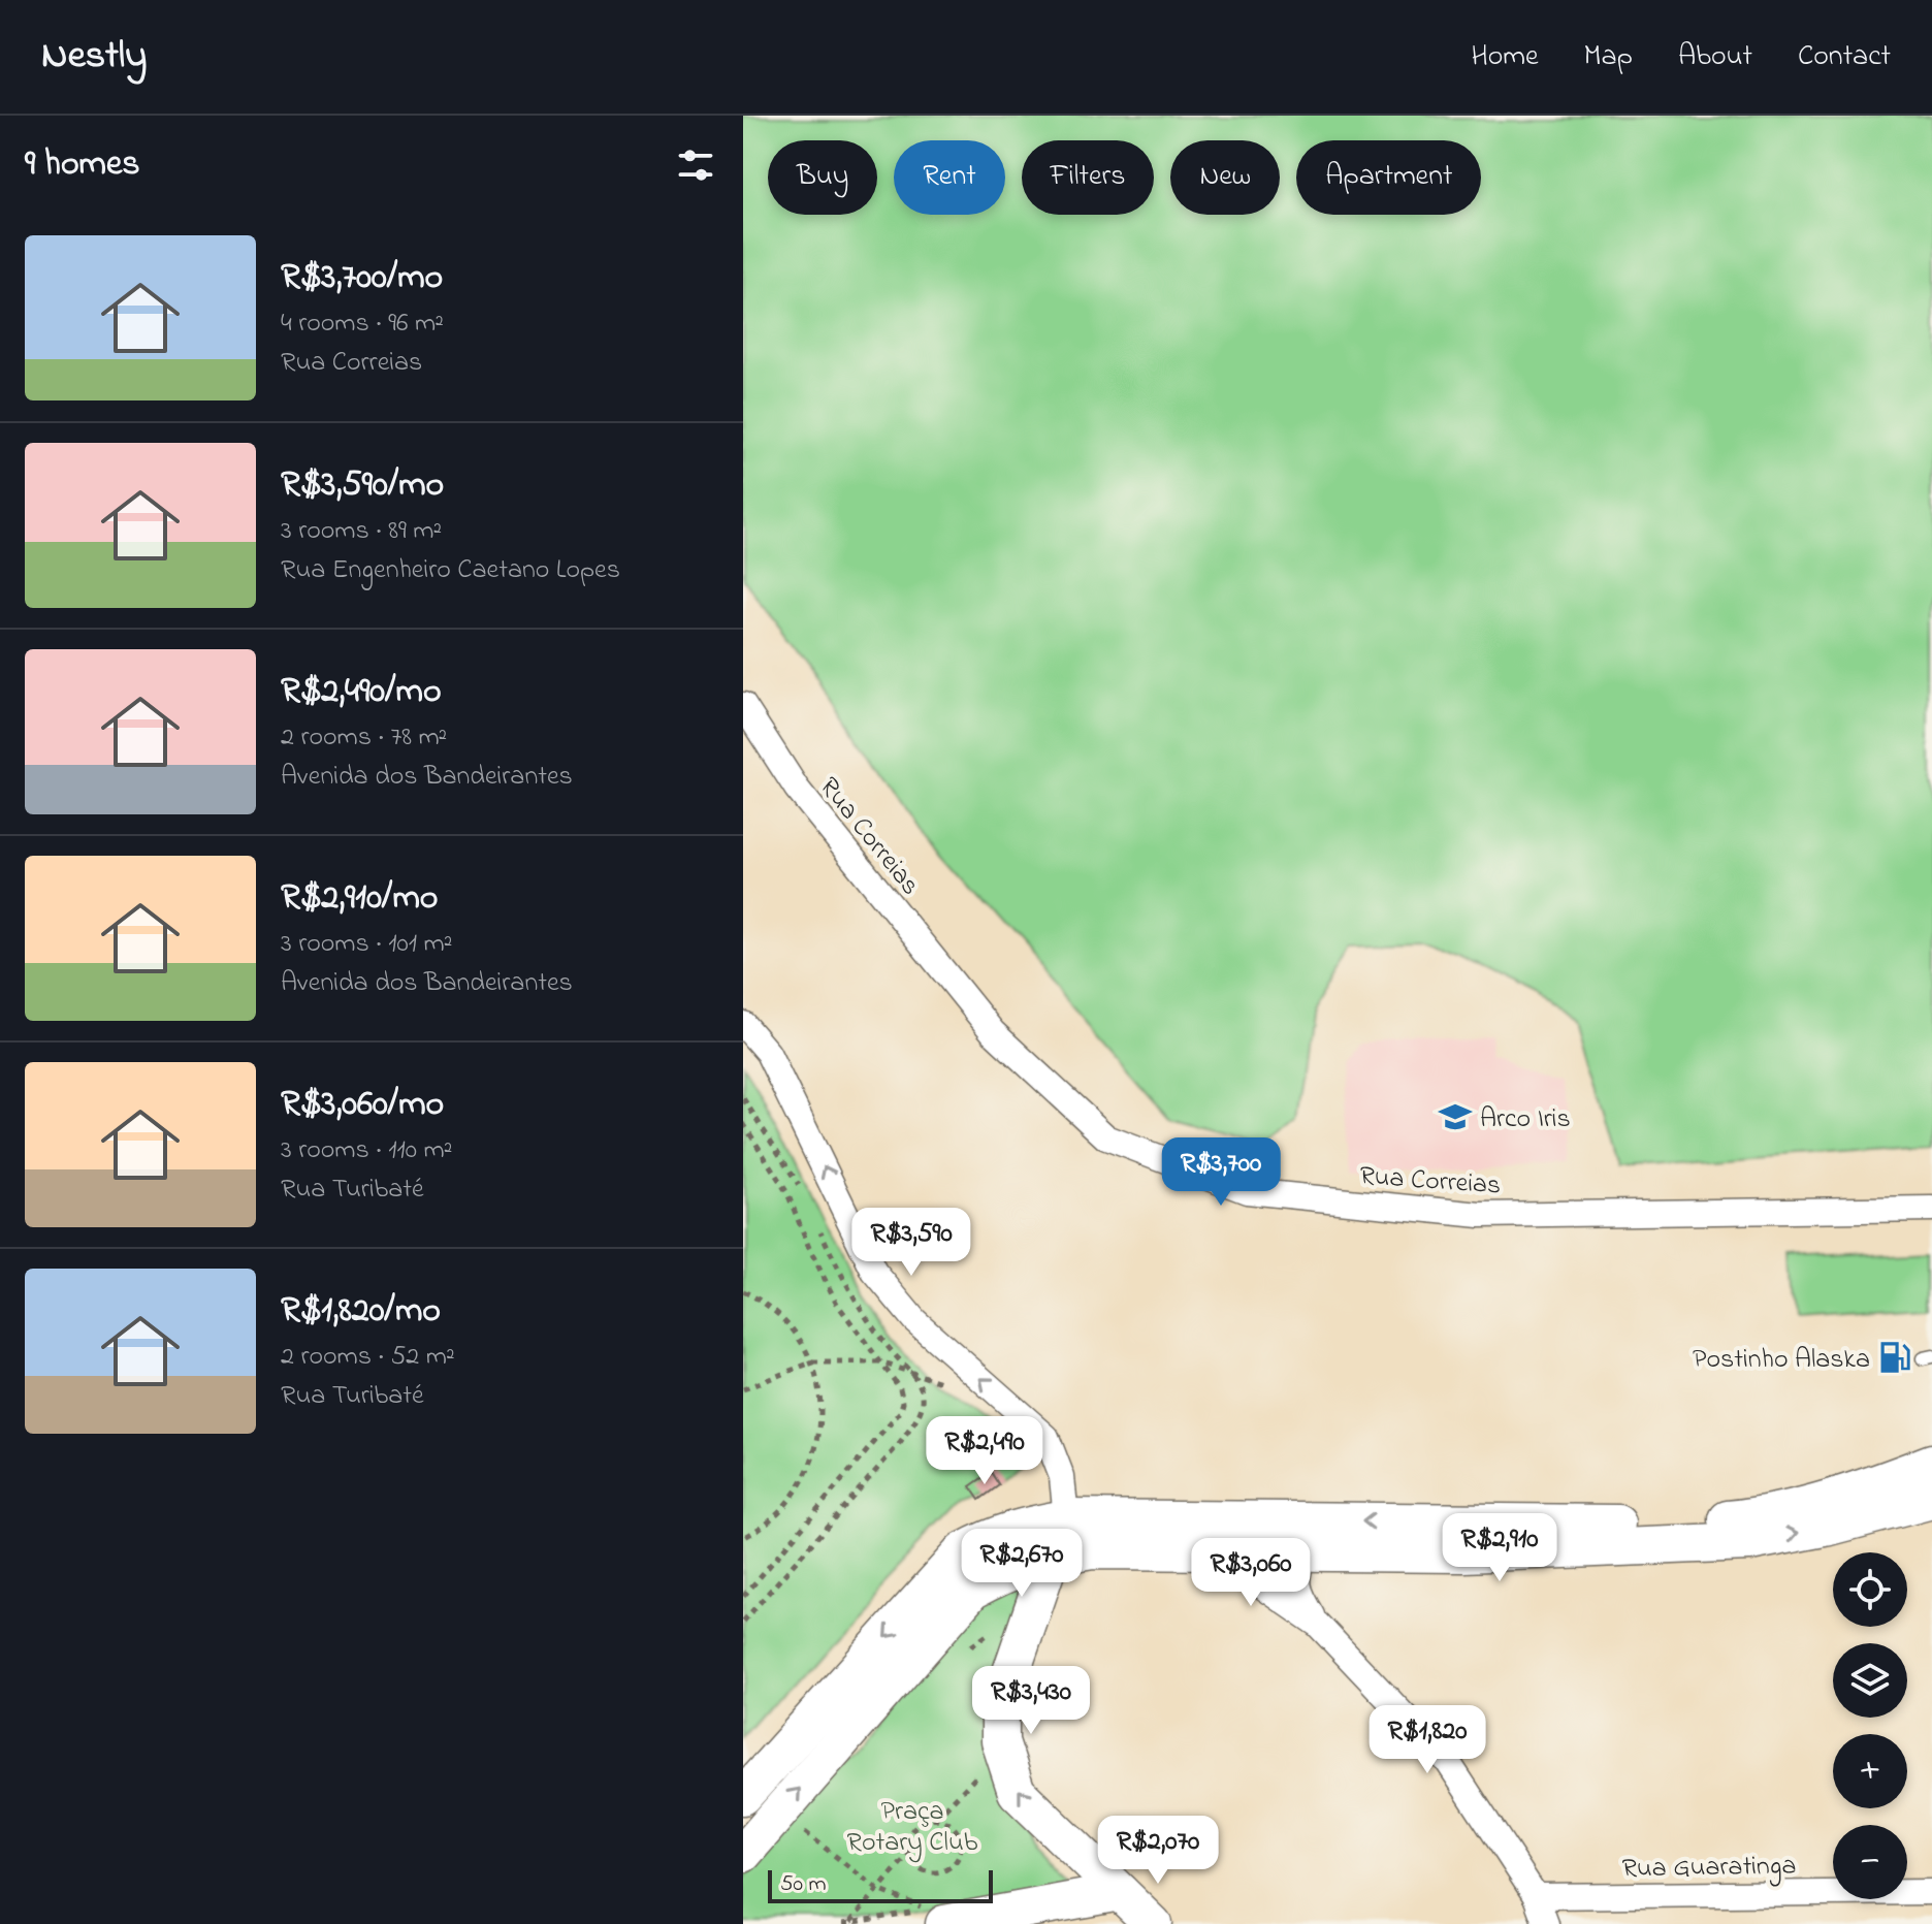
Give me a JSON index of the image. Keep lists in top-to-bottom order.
{
  "streets": {
    "street": ["Rua Correias", "Rua Guaratinga"]
  },
  "parks": ["Praça Rotary Club"],
  "places": {
    "school or university": ["Arco Iris"],
    "fuel station": ["Postinho Alaska"]
  },
  "scale_bar": "50 m",
  "page": {
    "header": "Nestly",
    "nav": [
      "Home",
      "Map",
      "About",
      "Contact"
    ],
    "heading": "9 homes",
    "chip": [
      "Buy",
      "Rent",
      "Filters",
      "New",
      "Apartment"
    ],
    "list": [
      {
        "name": "R$3,700/mo",
        "note": "4 rooms · 96 m² · Rua Correias"
      },
      {
        "name": "R$3,590/mo",
        "note": "3 rooms · 89 m² · Rua Engenheiro Caetano Lopes"
      },
      {
        "name": "R$2,490/mo",
        "note": "2 rooms · 78 m² · Avenida dos Bandeirantes"
      },
      {
        "name": "R$2,910/mo",
        "note": "3 rooms · 101 m² · Avenida dos Bandeirantes"
      },
      {
        "name": "R$3,060/mo",
        "note": "3 rooms · 110 m² · Rua Turibaté"
      },
      {
        "name": "R$1,820/mo",
        "note": "2 rooms · 52 m² · Rua Turibaté"
      }
    ],
    "price": [
      "R$3,700",
      "R$3,590",
      "R$2,490",
      "R$2,910",
      "R$2,670",
      "R$3,060",
      "R$3,430",
      "R$1,820",
      "R$2,070"
    ],
    "map_buttons": ["+", "−"],
    "scale": "50 m"
  }
}
